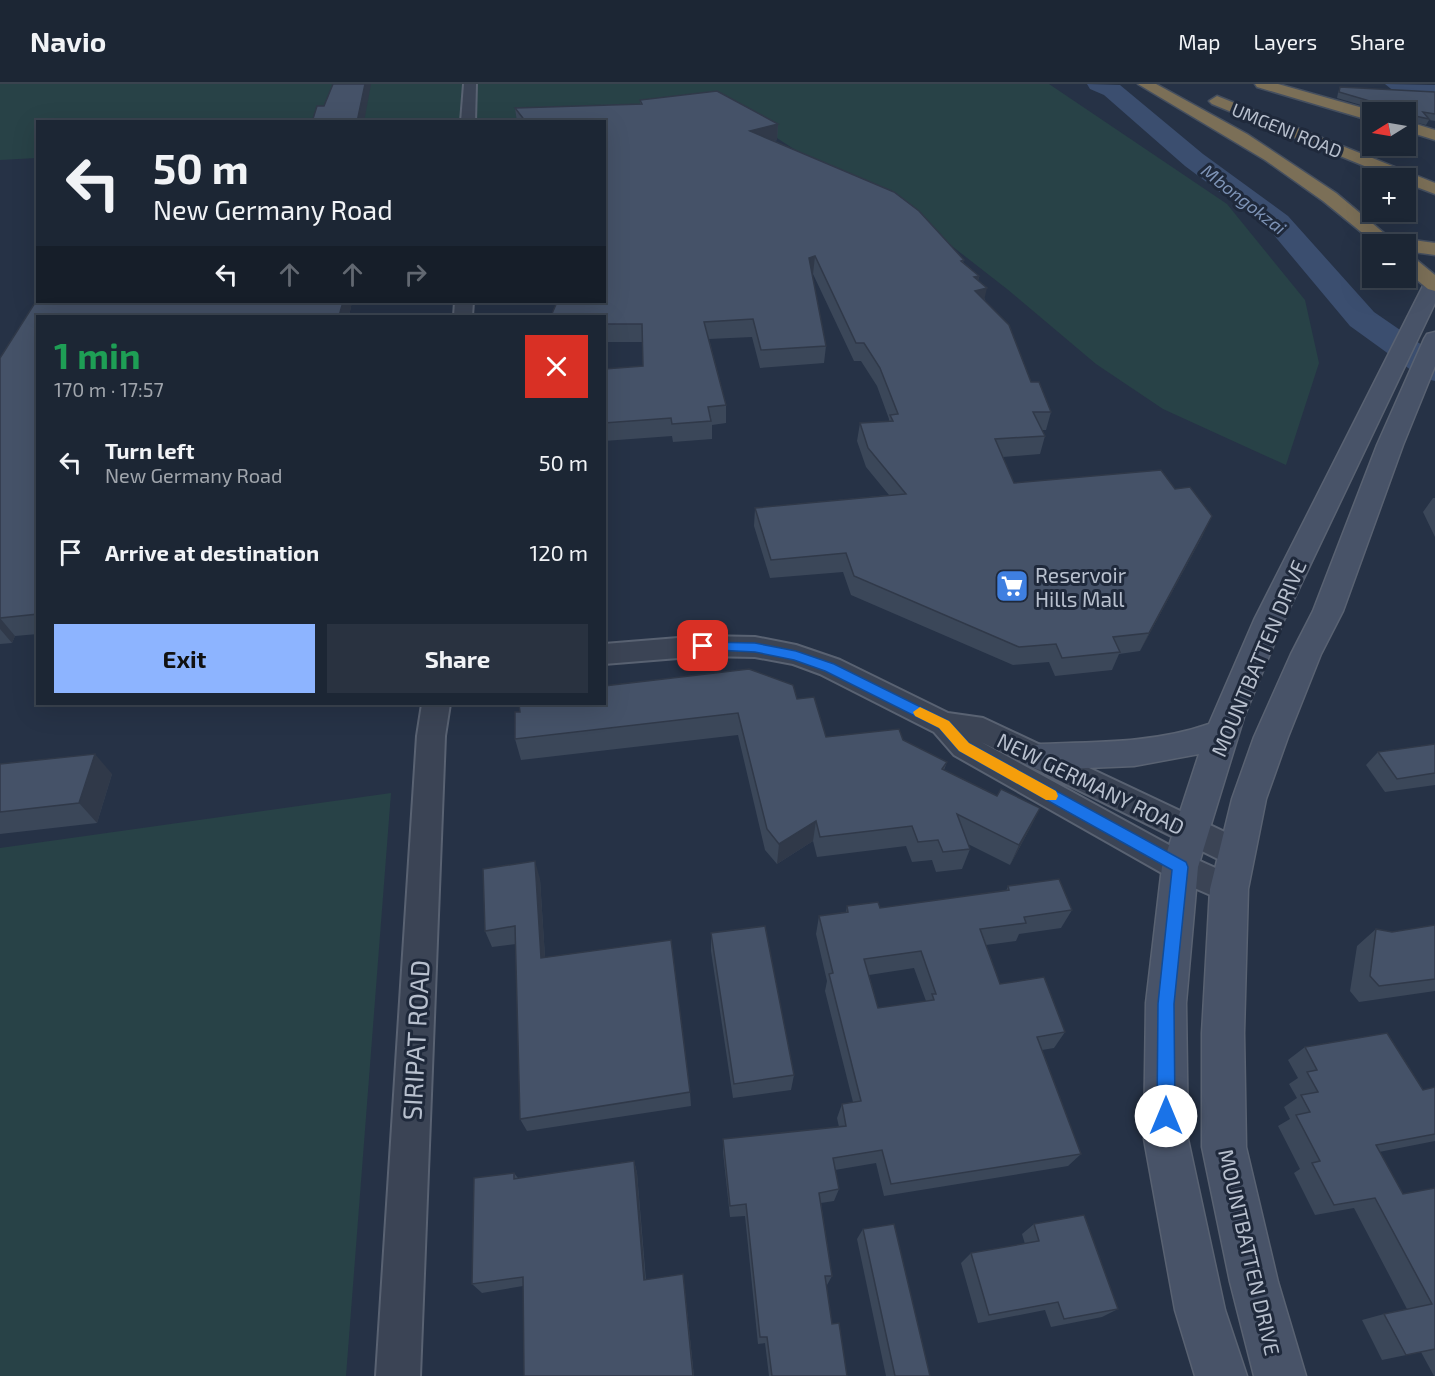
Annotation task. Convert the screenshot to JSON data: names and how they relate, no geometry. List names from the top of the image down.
{
  "streets": {
    "highway": ["UMGENI ROAD"],
    "main road": ["MOUNTBATTEN DRIVE"],
    "street": ["NEW GERMANY ROAD", "SIRIPAT ROAD"]
  },
  "crossings": [
    ["MOUNTBATTEN DRIVE", "NEW GERMANY ROAD"]
  ],
  "water": ["Mbongokzai"],
  "places": {
    "supermarket": ["Reservoir Hills Mall"]
  },
  "north": "left",
  "page": {
    "header": "Navio",
    "nav": ["Map", "Layers", "Share"],
    "map_buttons": ["+", "−"],
    "turn": ["50 m", "New Germany Road"],
    "heading": ["1 min", "170 m · 17:57"],
    "list": [
      {
        "name": "Turn left",
        "note": "New Germany Road",
        "value": "50 m"
      },
      {
        "name": "Arrive at destination",
        "value": "120 m"
      }
    ],
    "buttons": ["Exit", "Share"]
  }
}
